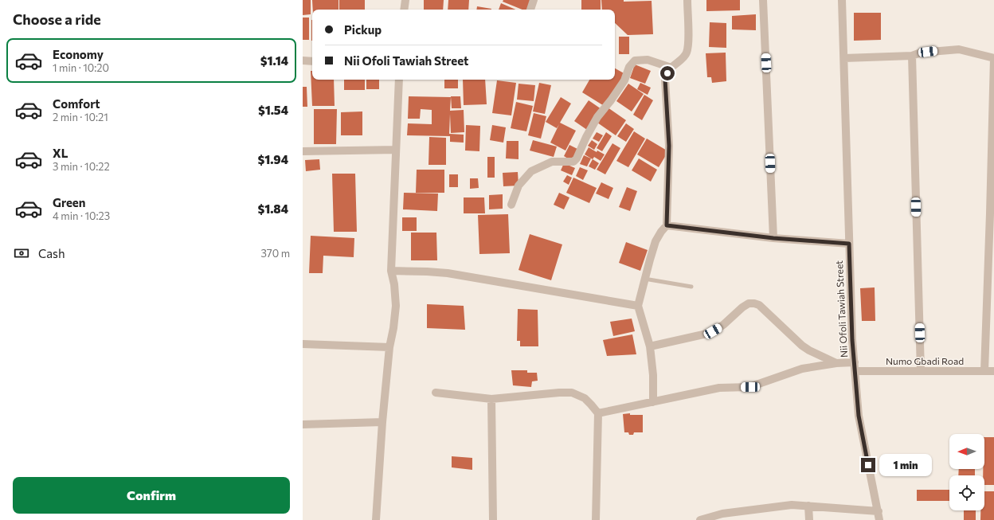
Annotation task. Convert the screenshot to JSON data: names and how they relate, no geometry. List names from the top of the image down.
{
  "streets": {
    "street": ["Nii Ofoli Tawiah Street", "Numo Gbadi Road"]
  },
  "crossings": [
    ["Nii Ofoli Tawiah Street", "Numo Gbadi Road"]
  ],
  "north": "left",
  "page": {
    "heading": "Choose a ride",
    "banner": ["Pickup", "Nii Ofoli Tawiah Street"],
    "list": [
      {
        "name": "Economy",
        "note": "1 min · 10:20",
        "value": "$1.14"
      },
      {
        "name": "Comfort",
        "note": "2 min · 10:21",
        "value": "$1.54"
      },
      {
        "name": "XL",
        "note": "3 min · 10:22",
        "value": "$1.94"
      },
      {
        "name": "Green",
        "note": "4 min · 10:23",
        "value": "$1.84"
      }
    ],
    "pay": ["Cash", "370 m"],
    "bubble": "1 min",
    "buttons": "Confirm"
  }
}
